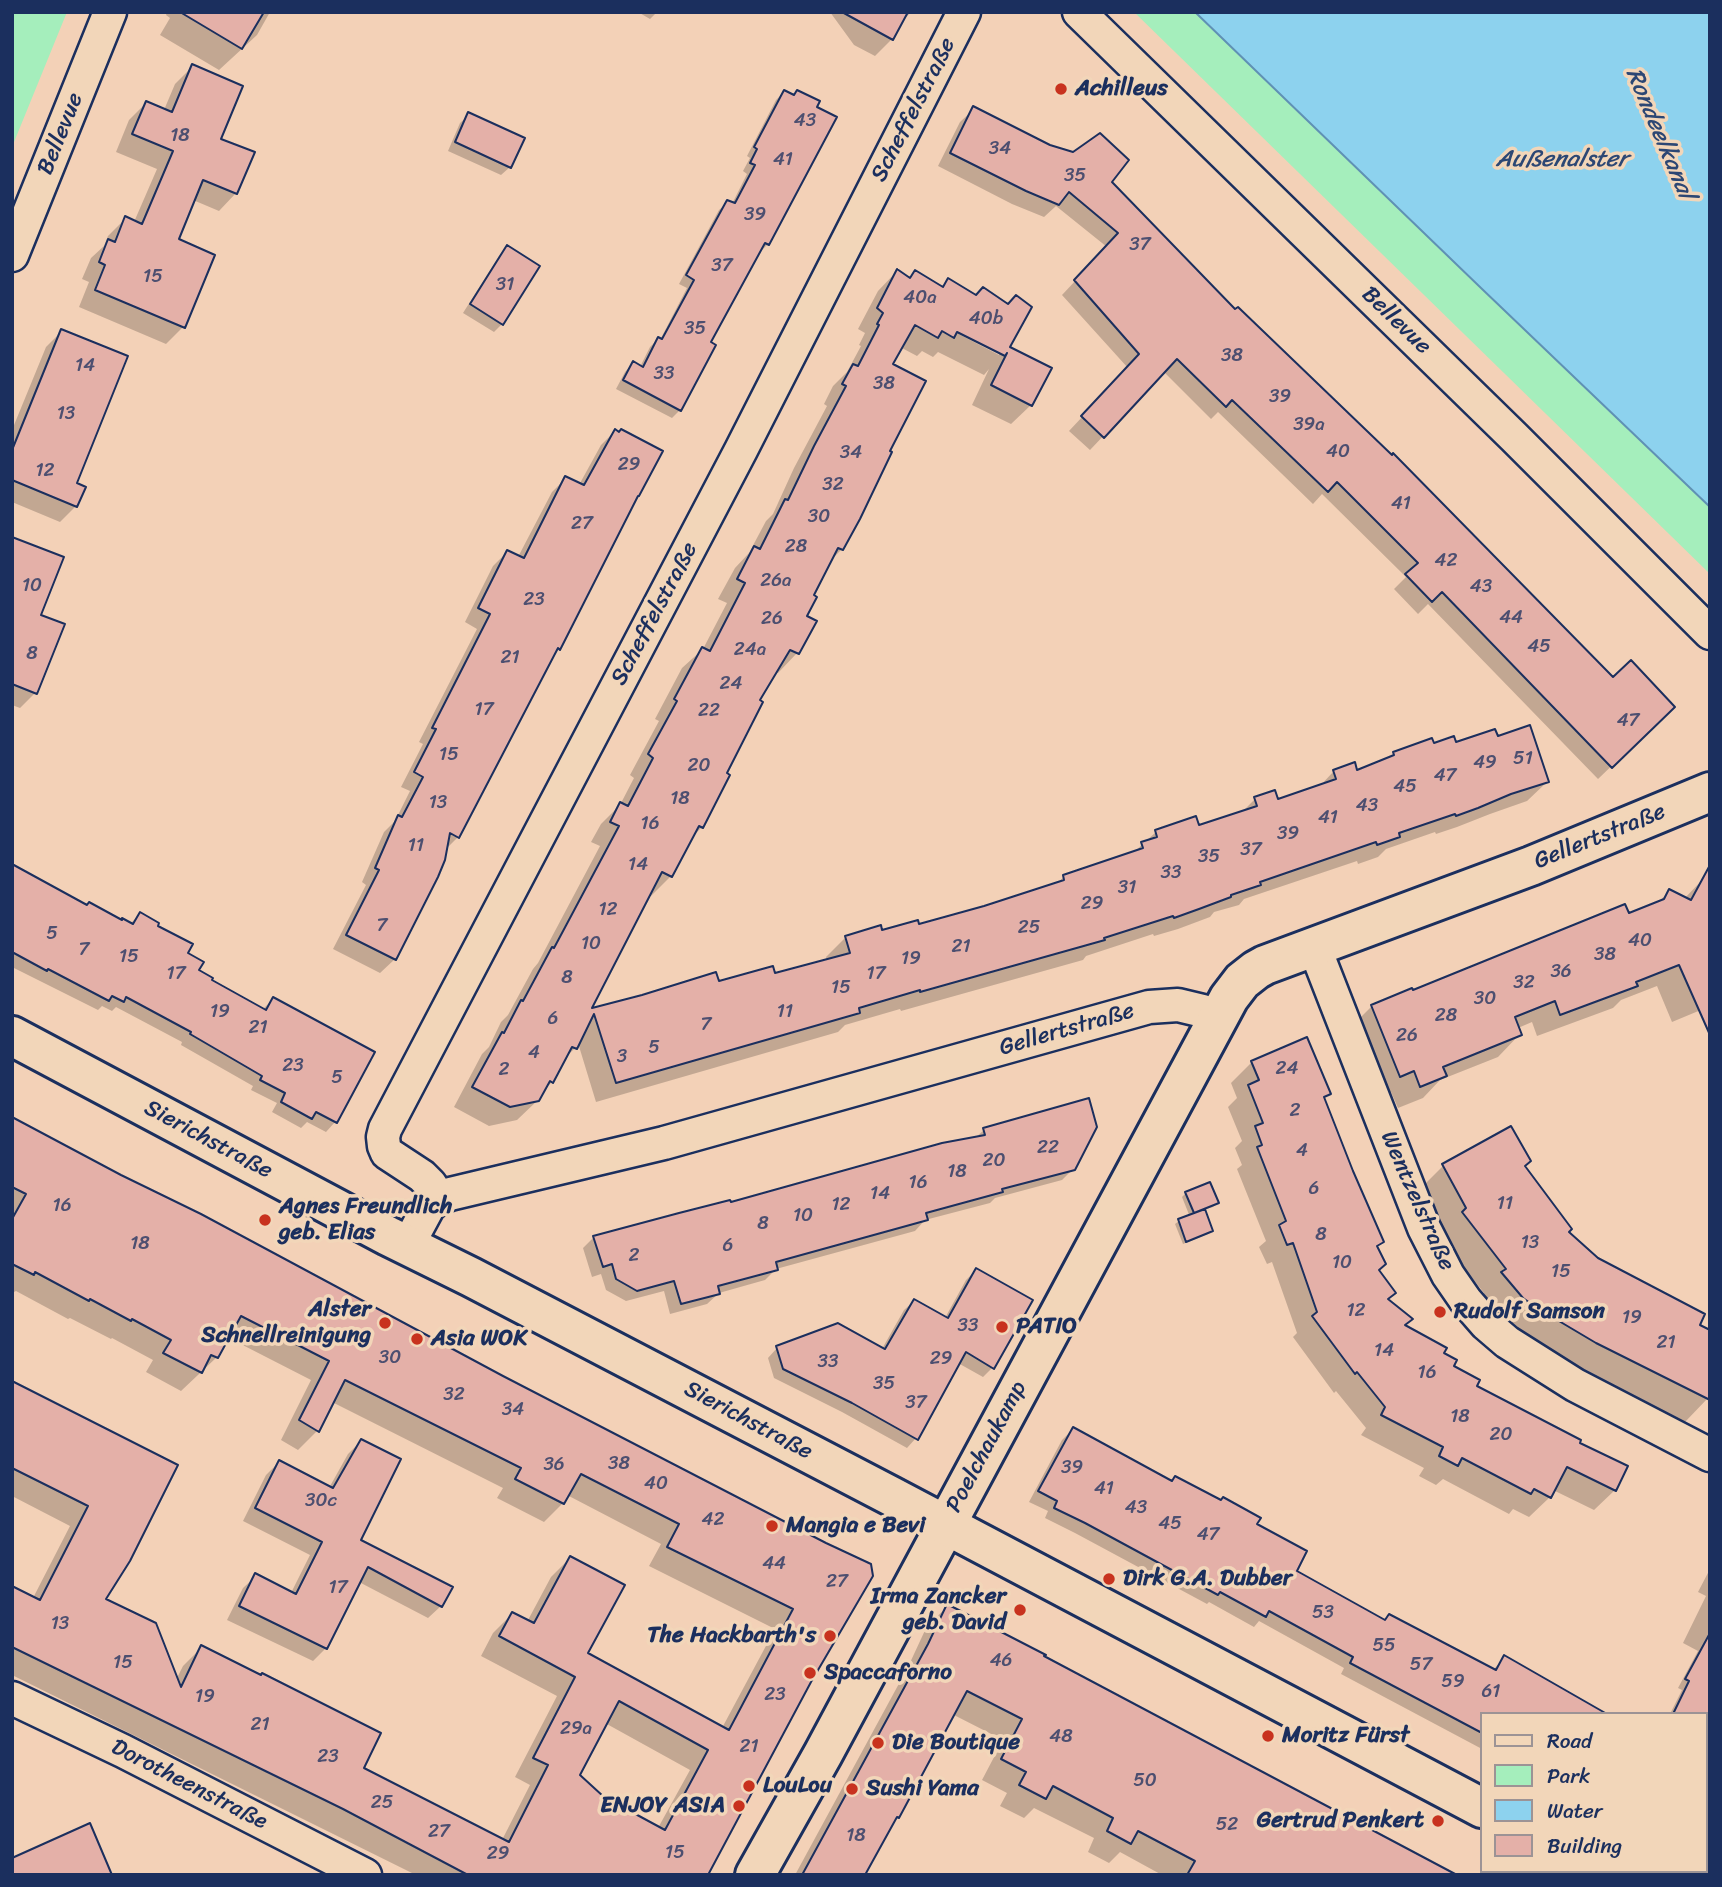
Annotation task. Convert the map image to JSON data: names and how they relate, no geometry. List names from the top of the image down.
{
  "streets": {
    "main road": ["Gellertstraße", "Sierichstraße", "Poelchaukamp"],
    "street": [
      "Scheffelstraße",
      "Bellevue",
      "Wentzelstraße",
      "Dorotheenstraße"
    ]
  },
  "crossings": [
    ["Scheffelstraße", "Gellertstraße"],
    ["Gellertstraße", "Wentzelstraße"],
    ["Gellertstraße", "Poelchaukamp"],
    ["Sierichstraße", "Poelchaukamp"]
  ],
  "water": ["Rondeelkanal", "Außenalster"],
  "places": [
    "Achilleus",
    "Agnes Freundlich geb. Elias",
    "Rudolf Samson",
    "Alster Schnellreinigung",
    "PATIO",
    "Asia WOK",
    "Mangia e Bevi",
    "Dirk G.A. Dubber",
    "Irma Zancker geb. David",
    "The Hackbarth's",
    "Spaccaforno",
    "Moritz Fürst",
    "Die Boutique",
    "LouLou",
    "Sushi Yama",
    "ENJOY ASIA",
    "Gertrud Penkert"
  ],
  "house_numbers": [
    "43",
    "18",
    "34",
    "41",
    "35",
    "39",
    "37",
    "37",
    "15",
    "31",
    "40a",
    "40b",
    "35",
    "38",
    "14",
    "33",
    "38",
    "39",
    "13",
    "39a",
    "40",
    "34",
    "29",
    "12",
    "32",
    "41",
    "30",
    "27",
    "28",
    "42",
    "26a",
    "10",
    "43",
    "23",
    "44",
    "26",
    "45",
    "24a",
    "8",
    "21",
    "24",
    "17",
    "22",
    "47",
    "15",
    "51",
    "49",
    "20",
    "47",
    "45",
    "18",
    "13",
    "43",
    "41",
    "16",
    "39",
    "11",
    "37",
    "35",
    "14",
    "33",
    "31",
    "29",
    "12",
    "7",
    "25",
    "5",
    "40",
    "10",
    "21",
    "7",
    "38",
    "15",
    "19",
    "36",
    "17",
    "17",
    "8",
    "32",
    "15",
    "30",
    "19",
    "11",
    "28",
    "6",
    "7",
    "21",
    "26",
    "5",
    "4",
    "3",
    "23",
    "24",
    "2",
    "5",
    "2",
    "22",
    "4",
    "20",
    "18",
    "16",
    "6",
    "14",
    "11",
    "12",
    "16",
    "10",
    "8",
    "8",
    "13",
    "18",
    "6",
    "2",
    "10",
    "15",
    "12",
    "19",
    "33",
    "21",
    "14",
    "30",
    "29",
    "33",
    "16",
    "35",
    "32",
    "37",
    "34",
    "18",
    "20",
    "38",
    "36",
    "39",
    "40",
    "41",
    "30c",
    "43",
    "42",
    "45",
    "47",
    "44",
    "27",
    "17",
    "53",
    "13",
    "55",
    "46",
    "15",
    "57",
    "59",
    "61",
    "23",
    "19",
    "21",
    "29a",
    "48",
    "21",
    "23",
    "50",
    "25",
    "52",
    "27",
    "18",
    "15",
    "29"
  ],
  "legend": [
    "Road",
    "Park",
    "Water",
    "Building"
  ]
}
